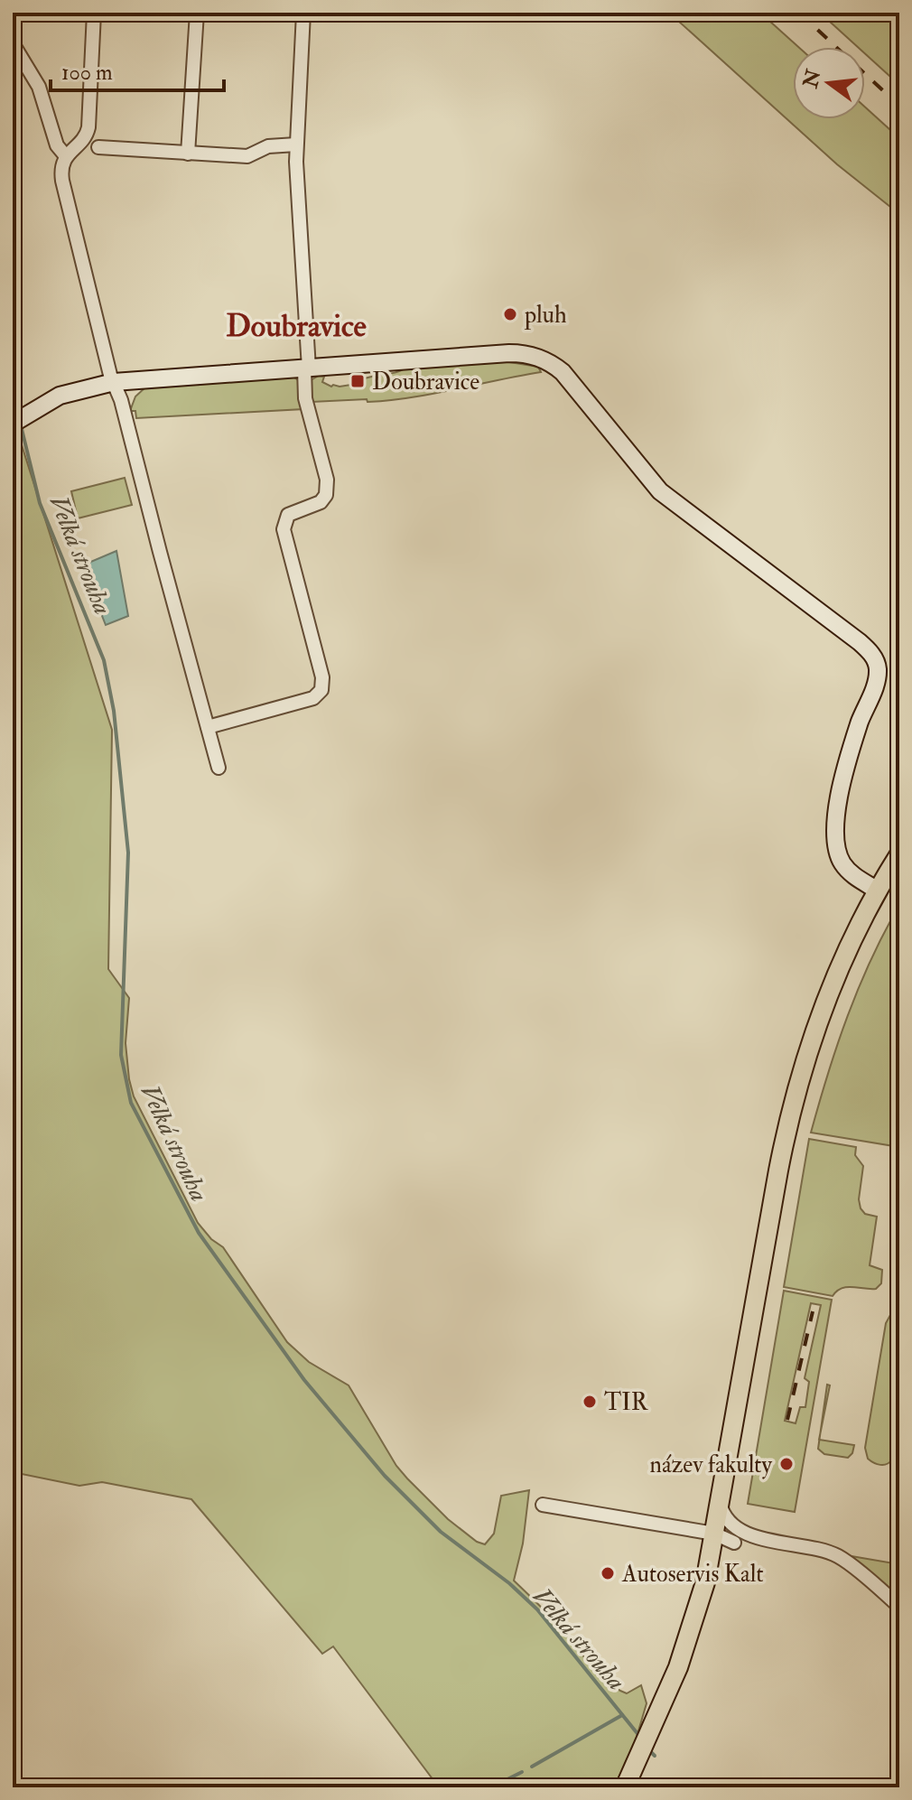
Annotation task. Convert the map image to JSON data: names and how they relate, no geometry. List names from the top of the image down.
{
  "districts": ["Doubravice"],
  "water": ["Velká strouha"],
  "places": {
    "other": [
      "pluh",
      "TIR",
      "název fakulty",
      "Autoservis Kalt"
    ],
    "transit": ["Doubravice"]
  },
  "scale_bar": "100 m",
  "north": "left"
}
